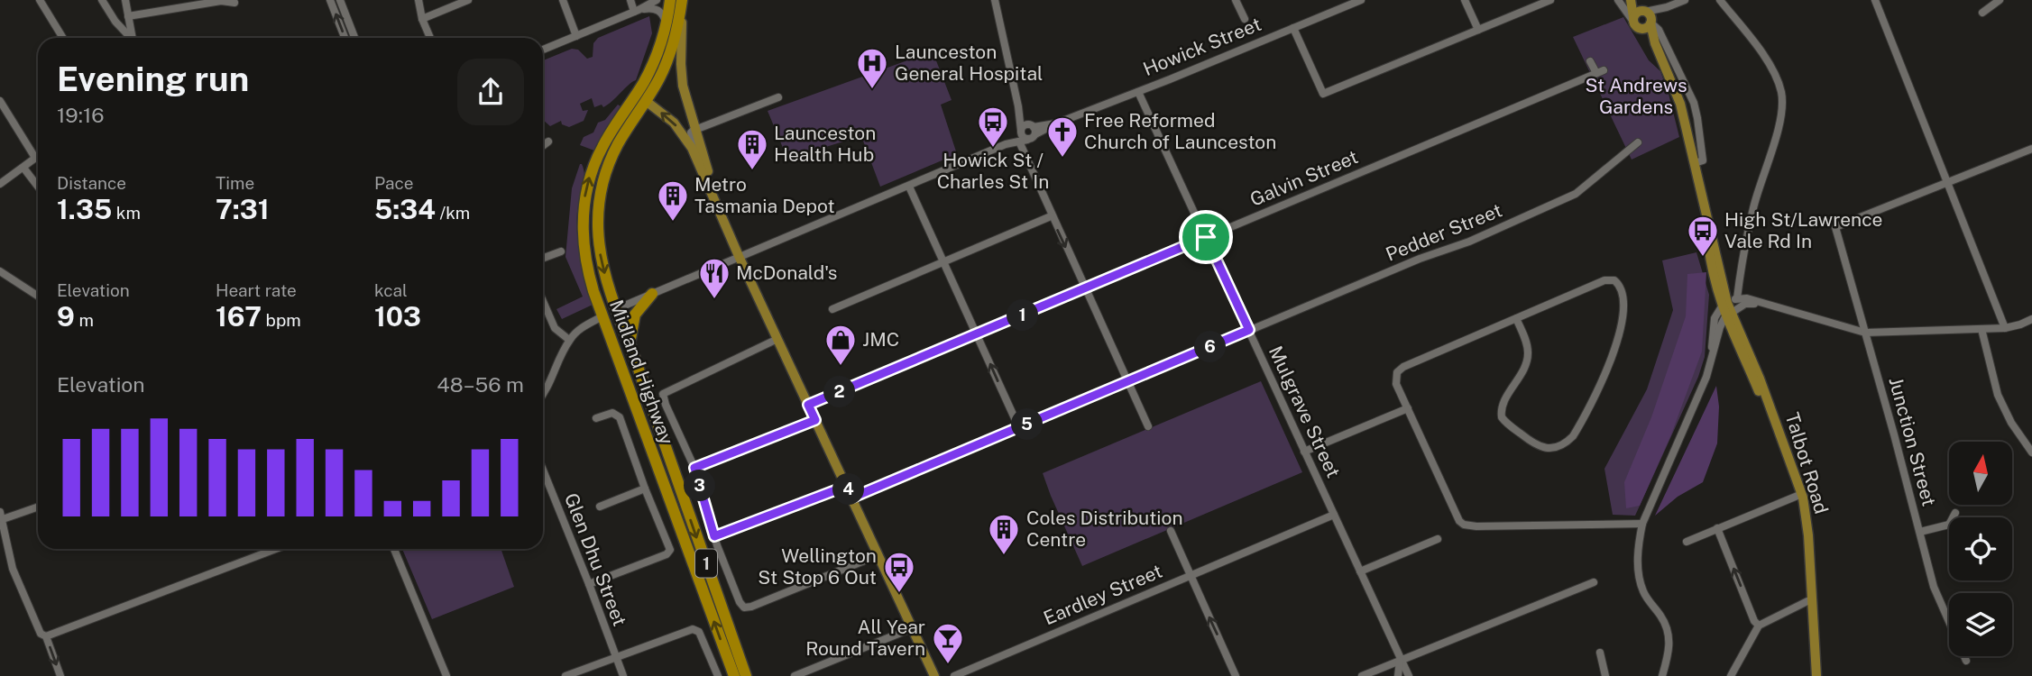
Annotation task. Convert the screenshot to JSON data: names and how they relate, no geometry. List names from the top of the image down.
{
  "streets": {
    "highway": ["Midland Highway", "1"],
    "main road": ["Talbot Road"],
    "street": [
      "Howick Street",
      "Galvin Street",
      "Pedder Street",
      "Mulgrave Street",
      "Junction Street",
      "Glen Dhu Street",
      "Eardley Street"
    ]
  },
  "crossings": [
    ["Howick Street", "Mulgrave Street"],
    ["Galvin Street", "Mulgrave Street"],
    ["Pedder Street", "Mulgrave Street"],
    ["Midland Highway", "1"],
    ["Mulgrave Street", "Eardley Street"]
  ],
  "parks": ["St Andrews Gardens"],
  "places": {
    "hospital": ["Launceston General Hospital"],
    "bus stop": ["Howick St / Charles St In", "High St/Lawrence Vale Rd In", "Wellington St Stop 6 Out"],
    "church": ["Free Reformed Church of Launceston"],
    "building": ["Launceston Health Hub", "Metro Tasmania Depot", "Coles Distribution Centre"],
    "restaurant": ["McDonald's"],
    "shop": ["JMC"],
    "bar": ["All Year Round Tavern"]
  },
  "north": "top",
  "page": {
    "heading": ["Evening run", "19:16"],
    "stats": [
      ["Distance", "1.35 km"],
      ["Time", "7:31"],
      ["Pace", "5:34 /km"],
      ["Elevation", "9 m"],
      ["Heart rate", "167 bpm"],
      ["kcal", "103"]
    ],
    "pins": [
      "1",
      "6",
      "2",
      "5",
      "3",
      "4"
    ],
    "chart": ["Elevation", "48–56 m"]
  }
}
